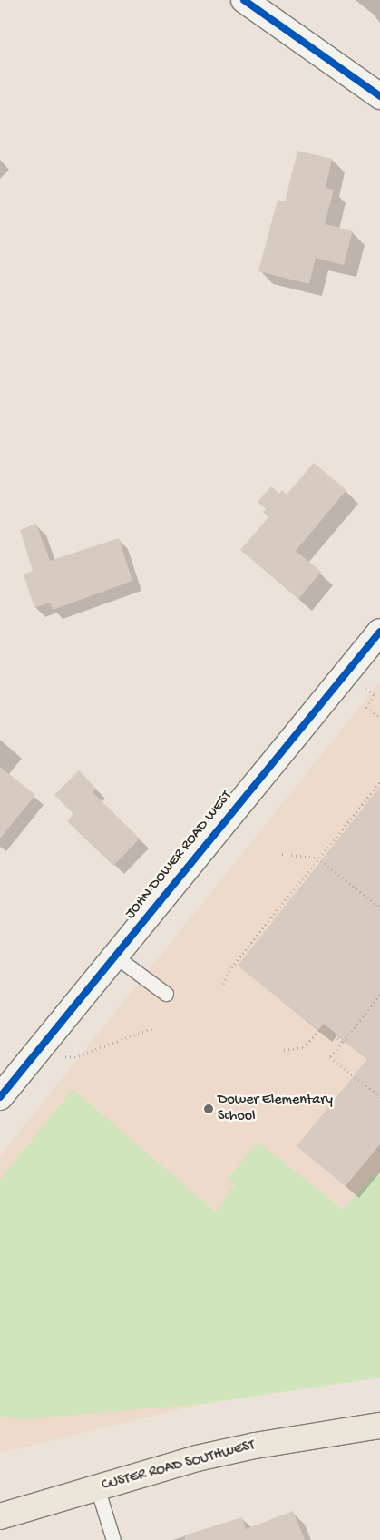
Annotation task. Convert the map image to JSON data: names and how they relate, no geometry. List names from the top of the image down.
{
  "streets": {
    "main road": ["CUSTER ROAD SOUTHWEST"],
    "street": ["JOHN DOWER ROAD WEST"]
  },
  "places": ["Dower Elementary School"]
}
